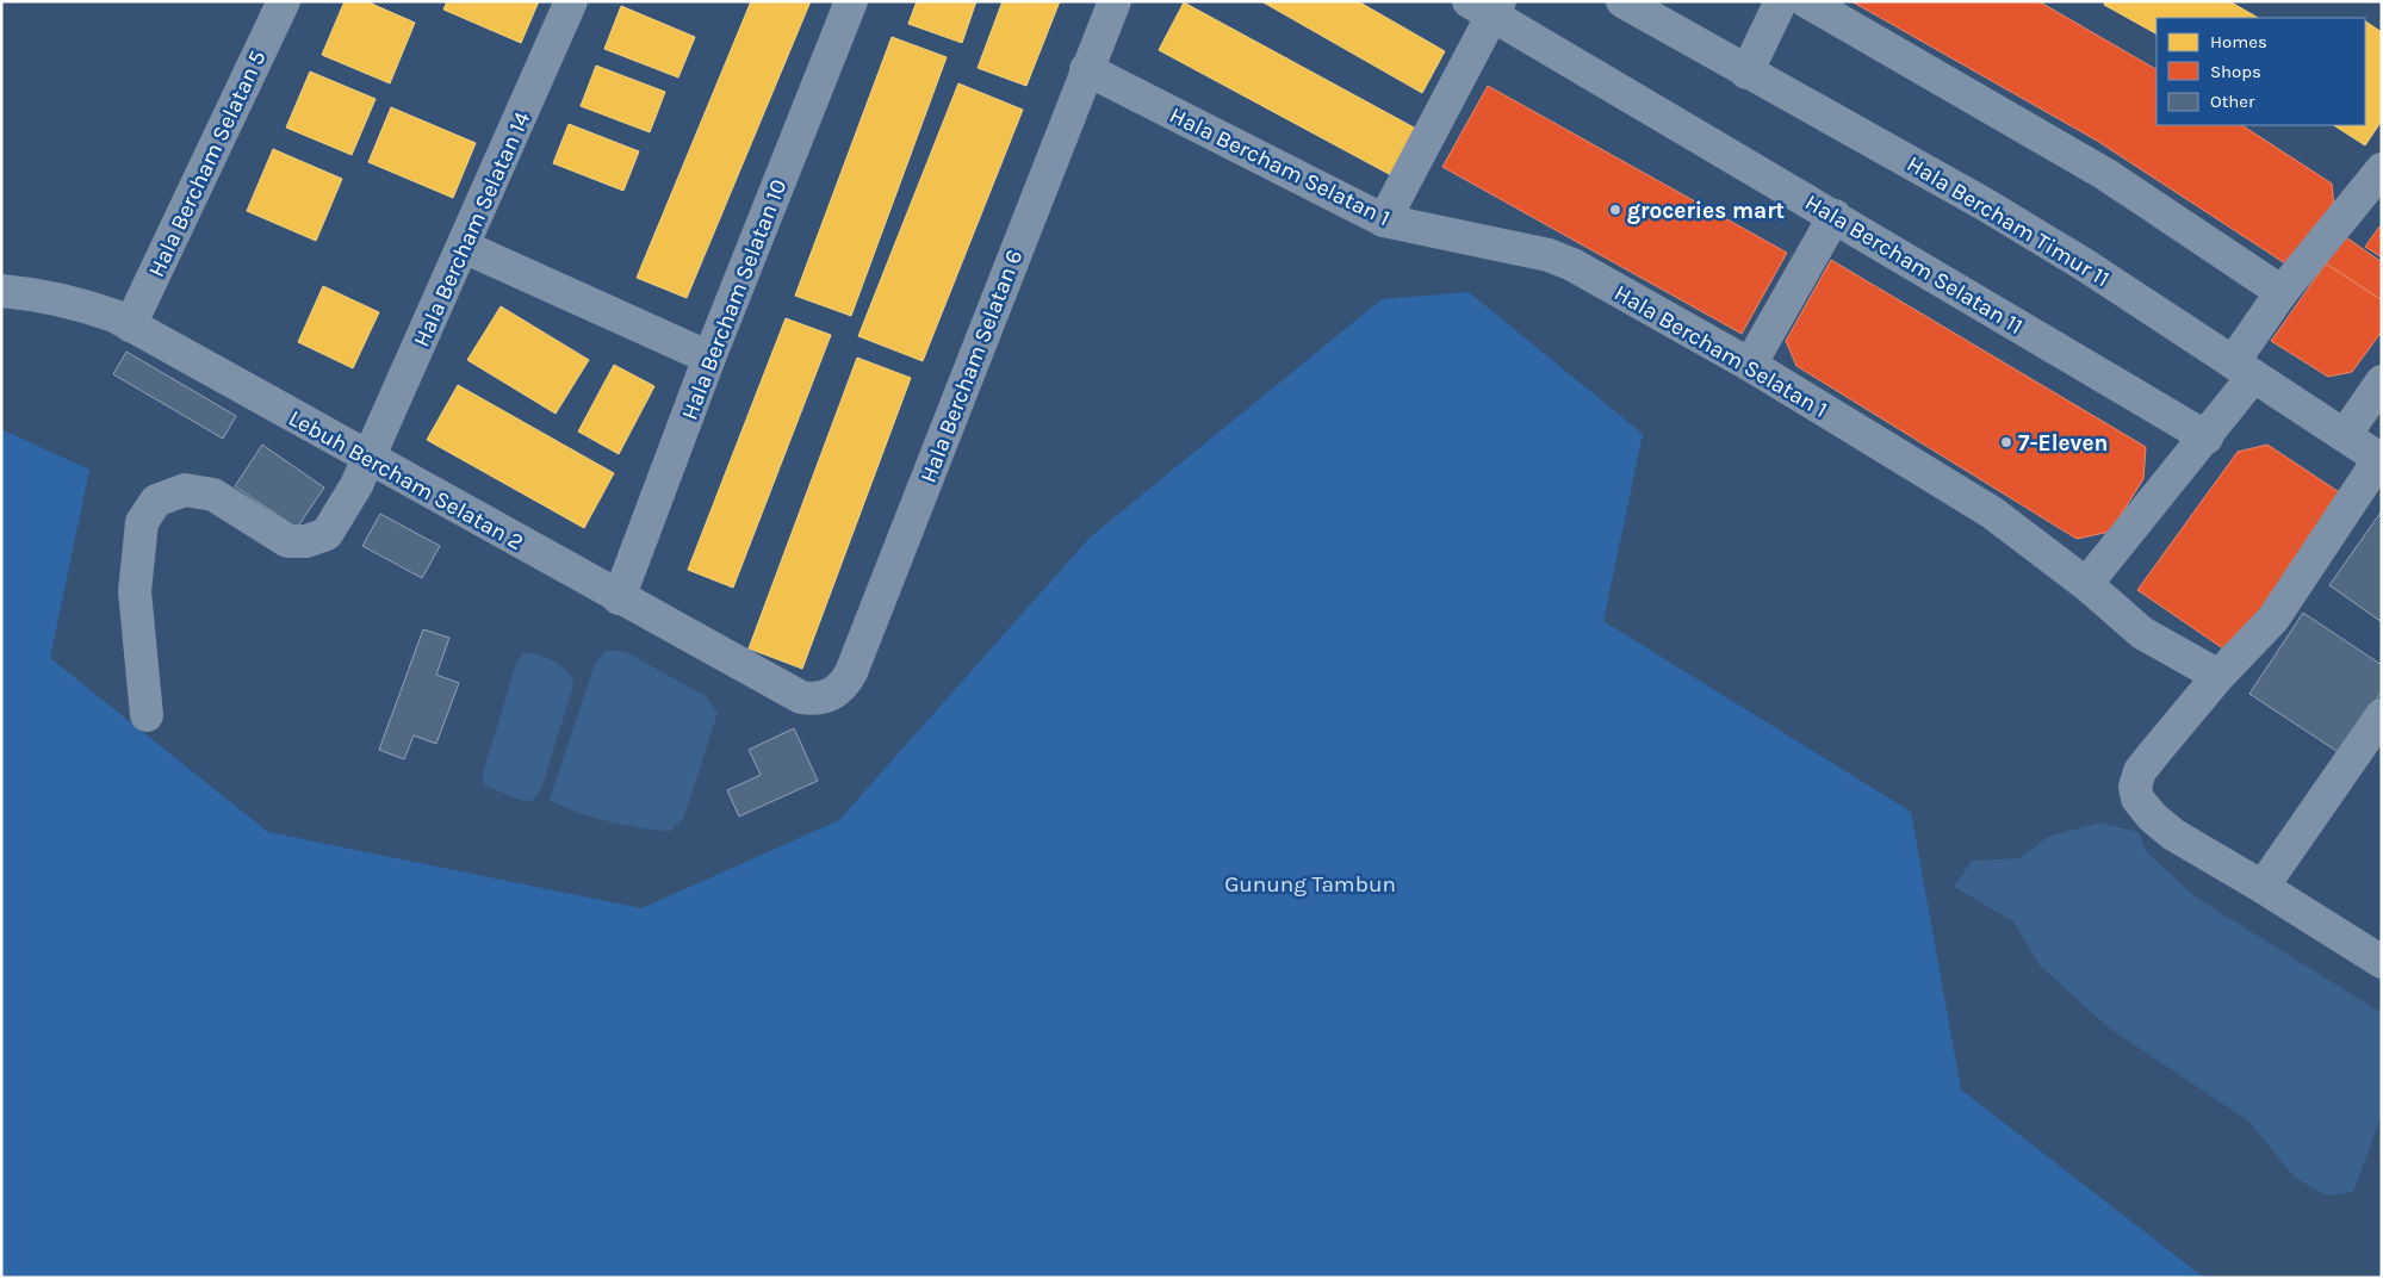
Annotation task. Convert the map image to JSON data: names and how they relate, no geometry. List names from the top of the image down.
{
  "streets": {
    "street": [
      "Hala Bercham Selatan 5",
      "Hala Bercham Selatan 1",
      "Hala Bercham Timur 11",
      "Hala Bercham Selatan 14",
      "Hala Bercham Selatan 11",
      "Hala Bercham Selatan 10",
      "Hala Bercham Selatan 6",
      "Lebuh Bercham Selatan 2"
    ]
  },
  "crossings": [
    ["Hala Bercham Selatan 5", "Lebuh Bercham Selatan 2"],
    ["Hala Bercham Selatan 1", "Hala Bercham Selatan 6"],
    ["Hala Bercham Selatan 14", "Lebuh Bercham Selatan 2"],
    ["Hala Bercham Selatan 10", "Lebuh Bercham Selatan 2"],
    ["Hala Bercham Selatan 6", "Lebuh Bercham Selatan 2"]
  ],
  "parks": ["Gunung Tambun"],
  "places": ["groceries mart", "7-Eleven"],
  "legend": ["Homes", "Shops", "Other"]
}
